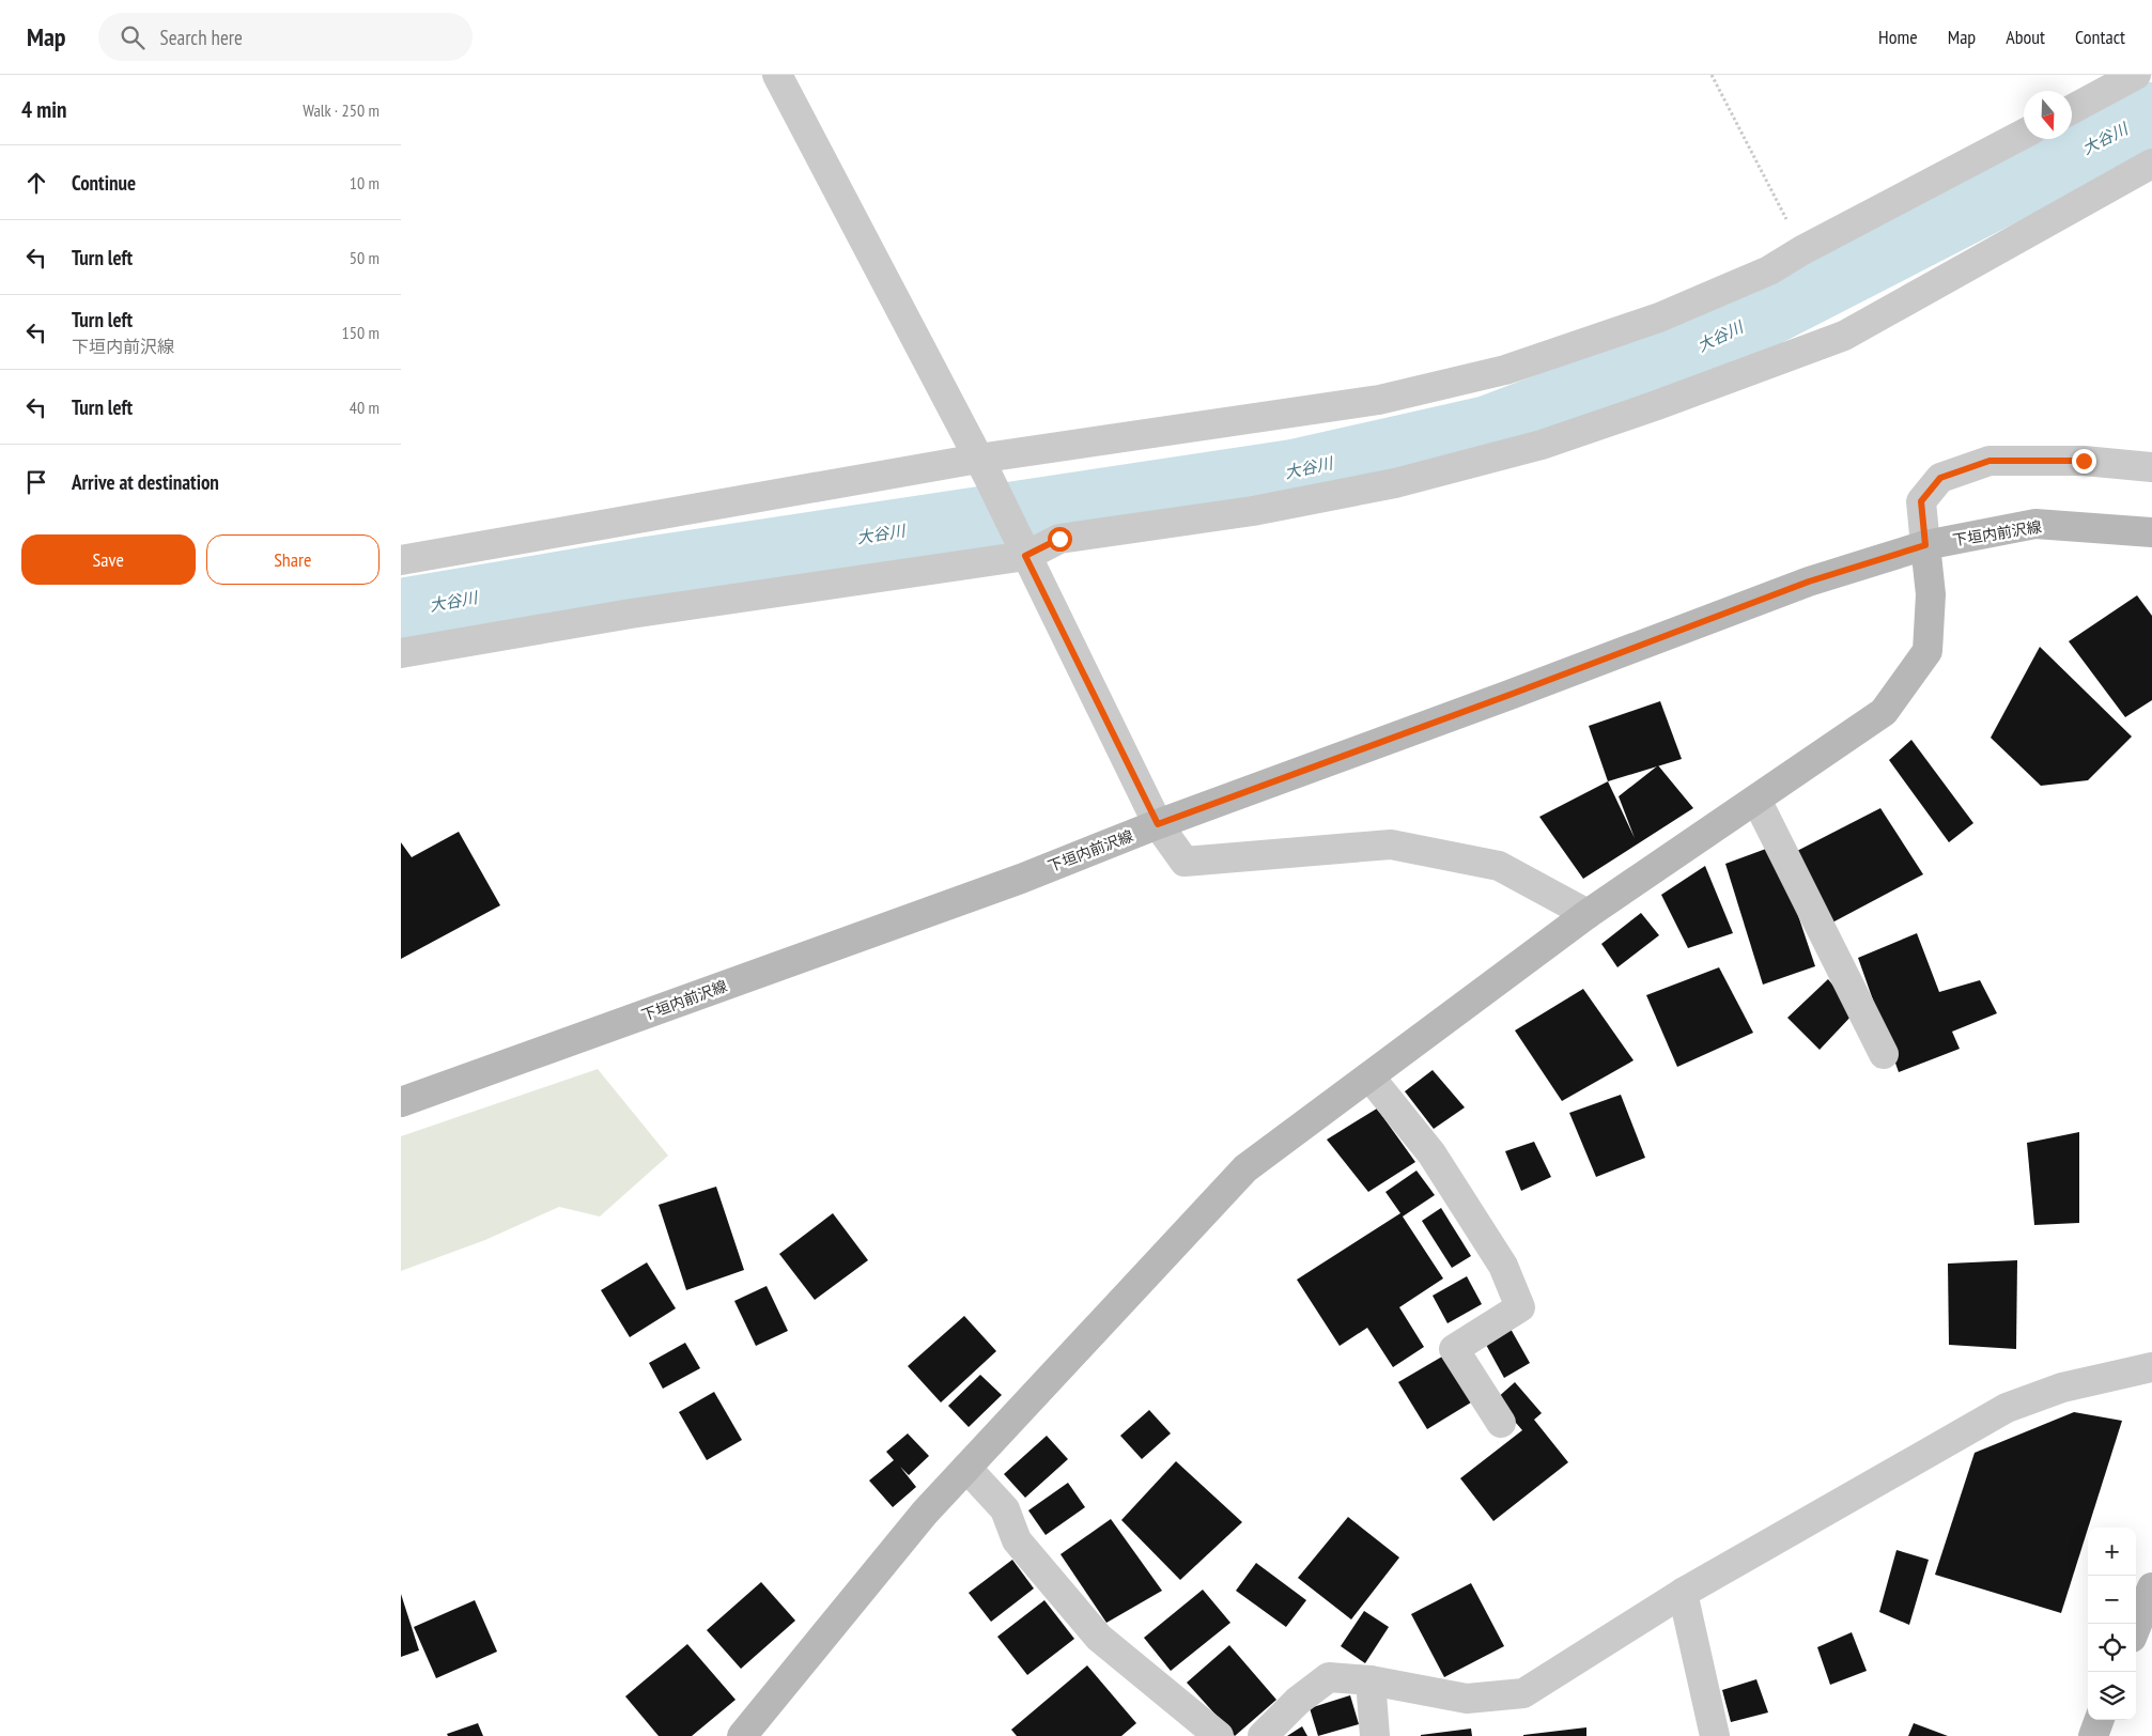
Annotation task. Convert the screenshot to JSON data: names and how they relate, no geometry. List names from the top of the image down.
{
  "streets": {
    "main road": ["下垣内前沢線"]
  },
  "water": ["大谷川"],
  "north": "bottom",
  "page": {
    "header": "Map",
    "search": "Search here",
    "nav": [
      "Home",
      "Map",
      "About",
      "Contact"
    ],
    "heading": ["4 min", "Walk · 250 m"],
    "list": [
      ["Continue", "10 m"],
      ["Turn left", "50 m"],
      ["Turn left", "下垣内前沢線", "150 m"],
      ["Turn left", "40 m"],
      "Arrive at destination"
    ],
    "buttons": ["Save", "Share"],
    "map_buttons": ["+", "−"]
  }
}
